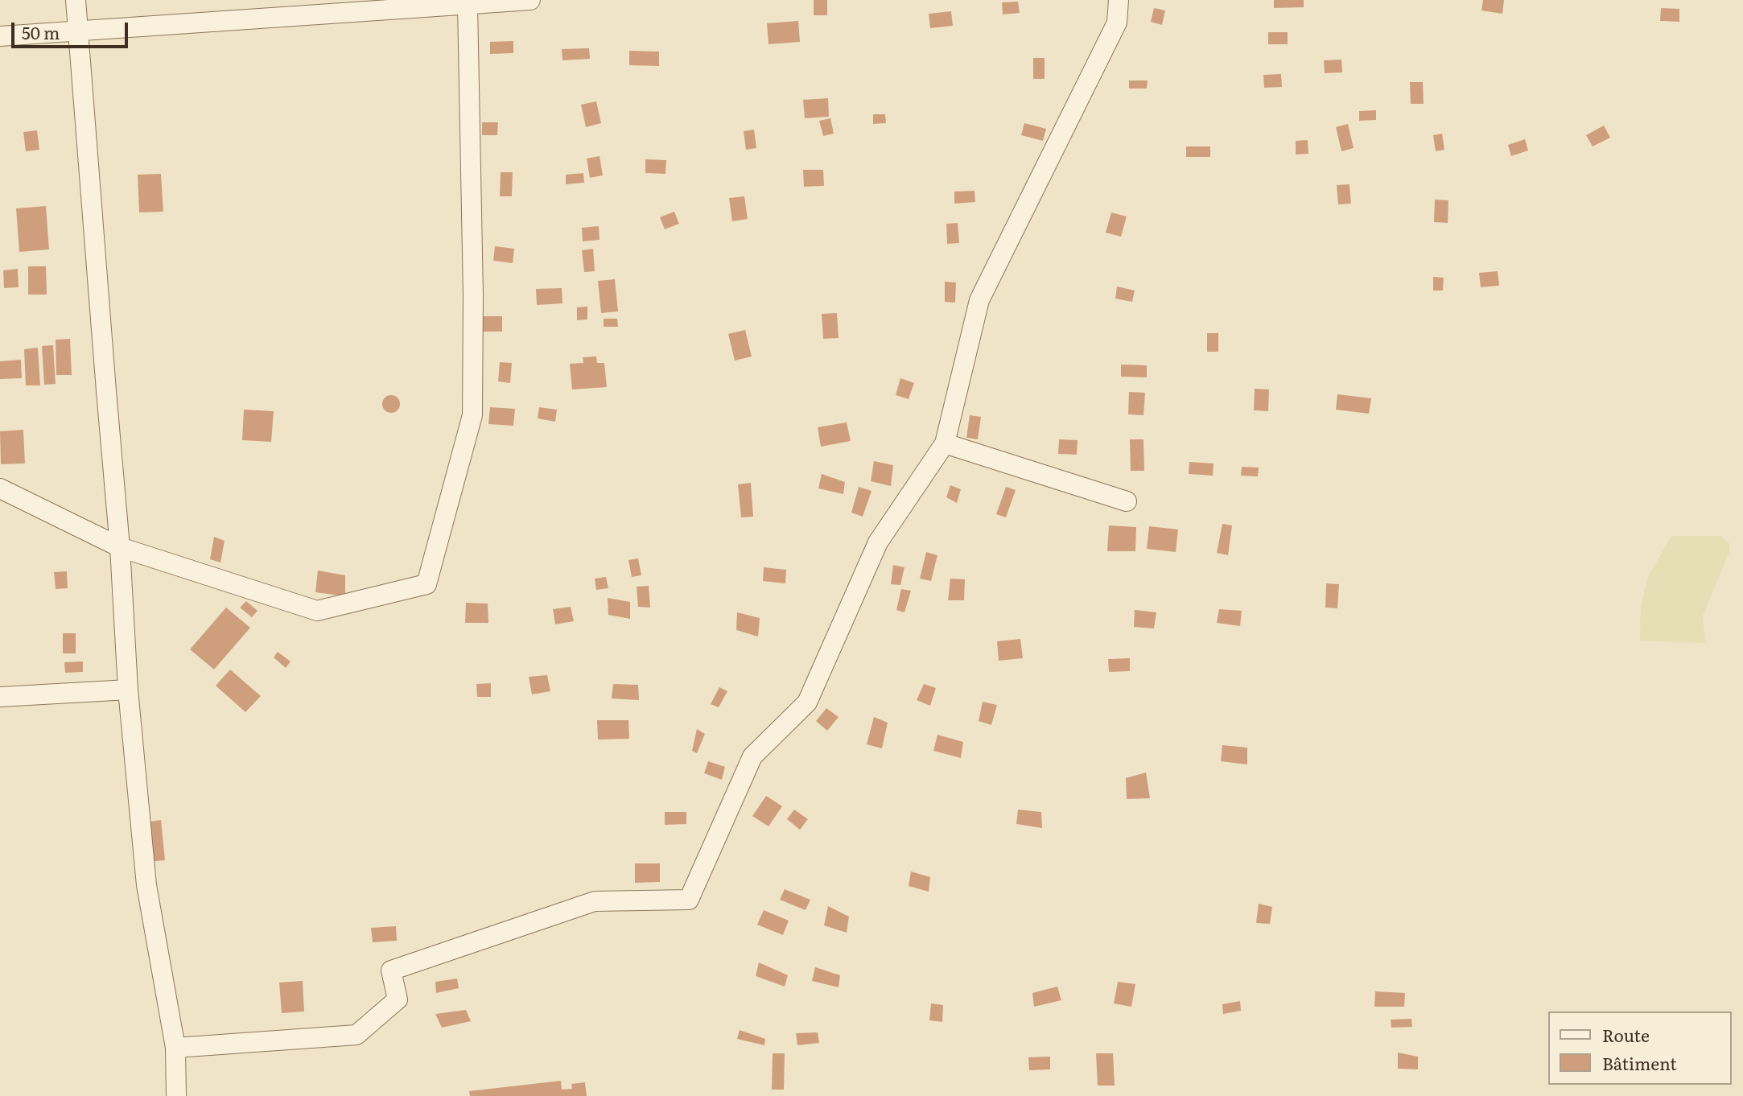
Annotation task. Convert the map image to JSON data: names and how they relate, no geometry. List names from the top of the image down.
{
  "legend": ["Route", "Bâtiment"],
  "scale_bar": "50 m"
}
